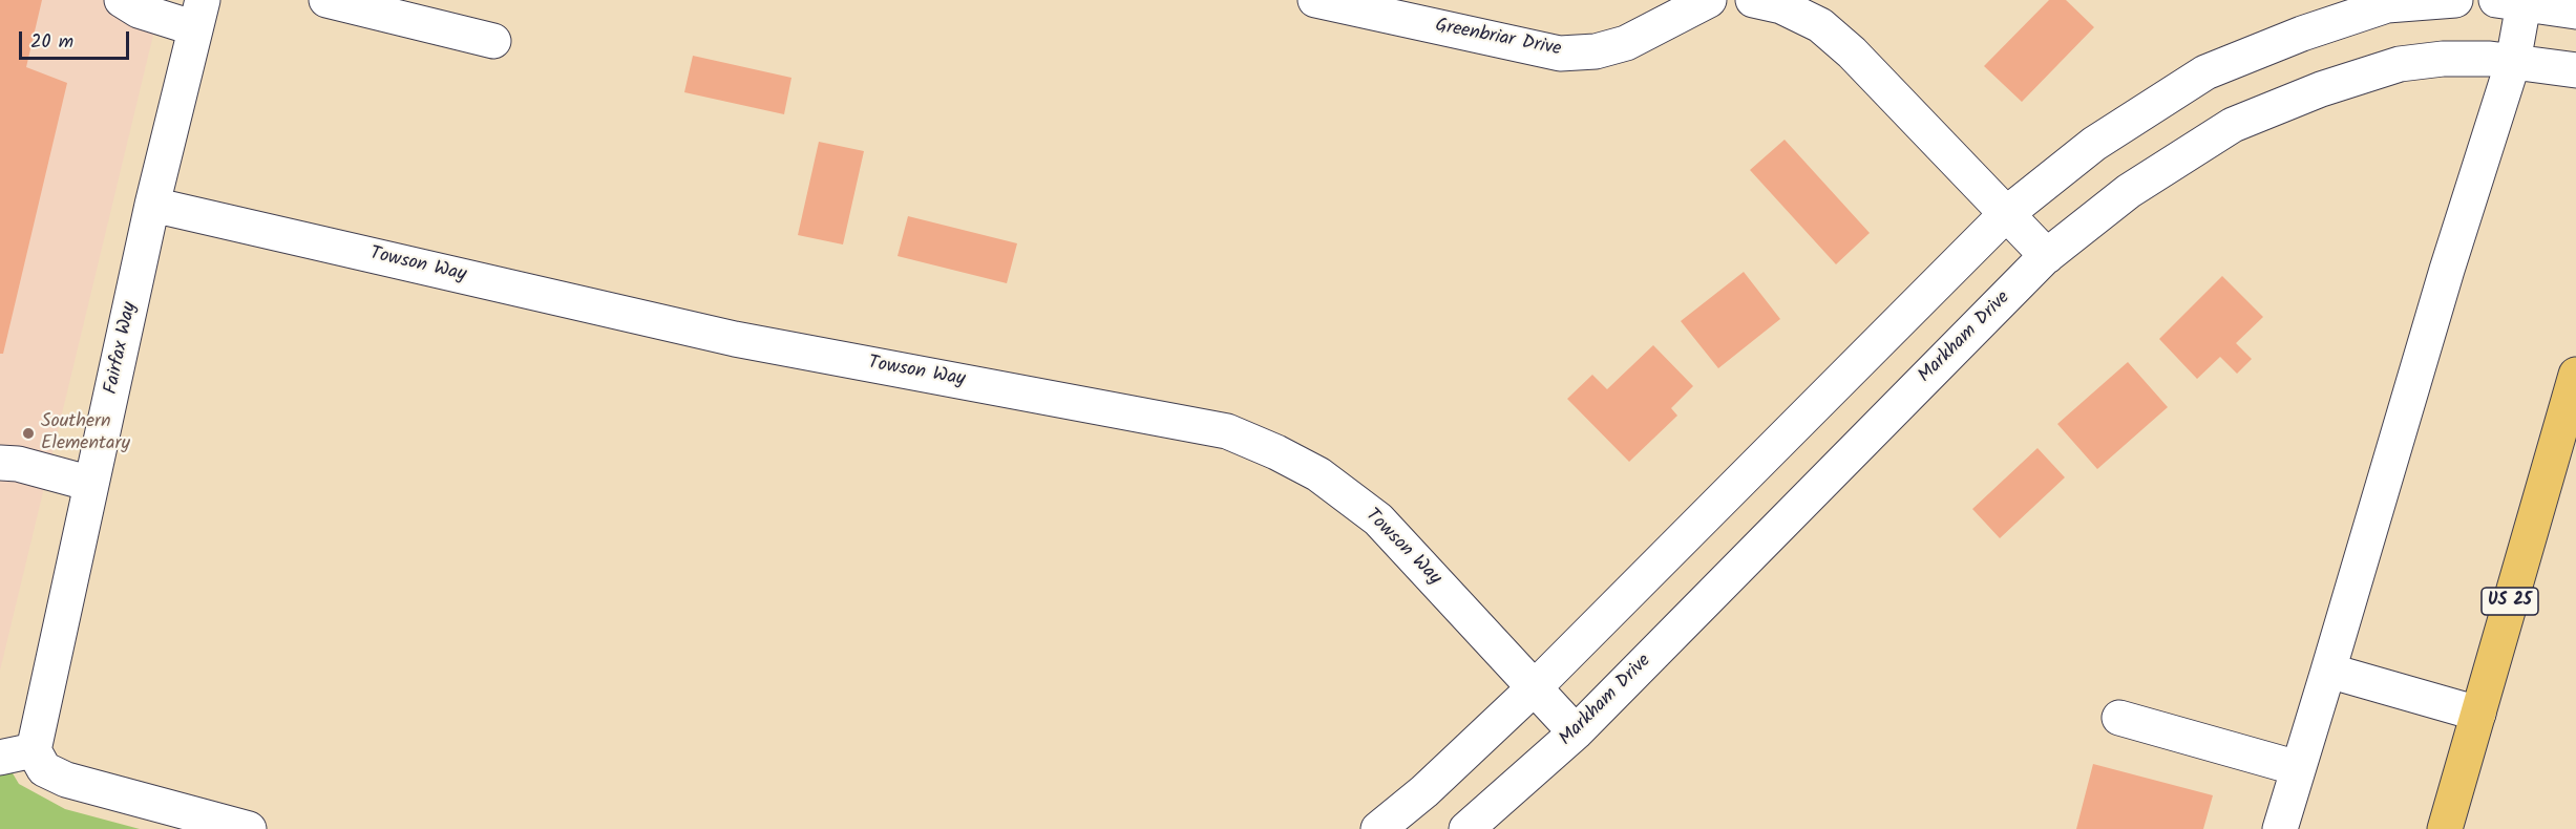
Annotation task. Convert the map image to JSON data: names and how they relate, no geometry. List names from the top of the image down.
{
  "streets": {
    "main road": ["US 25"],
    "street": [
      "Greenbriar Drive",
      "Towson Way",
      "Markham Drive",
      "Fairfax Way"
    ]
  },
  "crossings": [
    ["Towson Way", "Markham Drive"],
    ["Towson Way", "Fairfax Way"]
  ],
  "places": ["Southern Elementary"],
  "scale_bar": "20 m"
}
